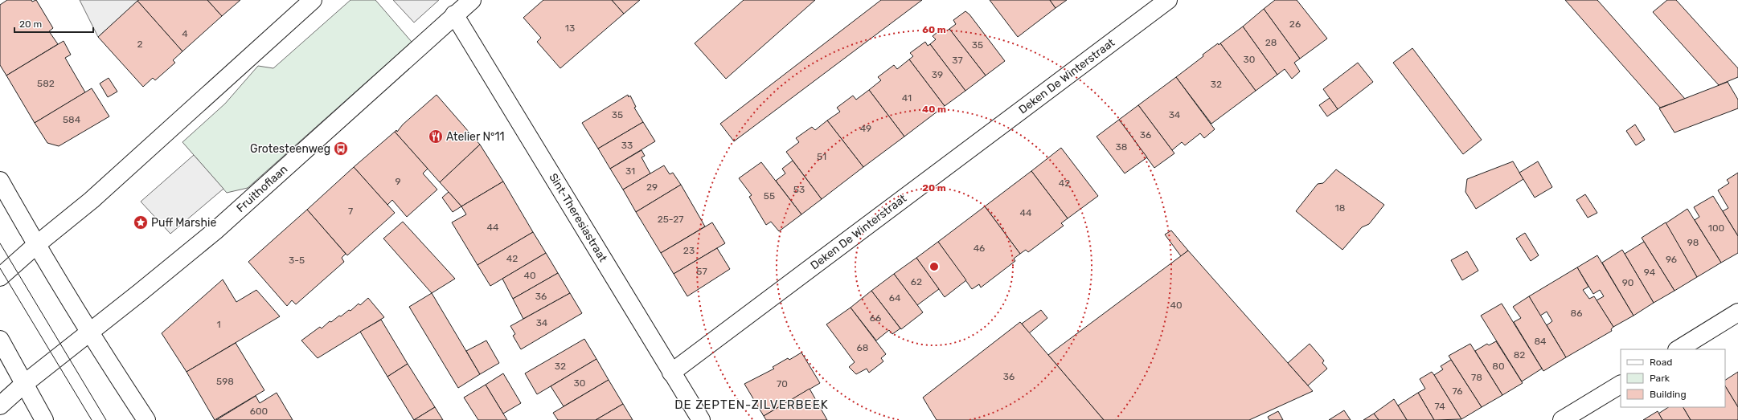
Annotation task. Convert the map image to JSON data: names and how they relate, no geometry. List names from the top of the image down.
{
  "streets": {
    "street": ["Deken De Winterstraat", "Fruithoflaan", "Sint-Theresiastraat"]
  },
  "crossings": [
    ["Deken De Winterstraat", "Sint-Theresiastraat"],
    ["Fruithoflaan", "Sint-Theresiastraat"]
  ],
  "districts": ["DE ZEPTEN-ZILVERBEEK"],
  "places": {
    "restaurant": ["Atelier N°11"],
    "bus stop": ["Grotesteenweg"],
    "place": ["Puff Marshie"]
  },
  "house_numbers": [
    "26",
    "13",
    "4",
    "28",
    "2",
    "35",
    "30",
    "37",
    "39",
    "582",
    "32",
    "41",
    "35",
    "34",
    "584",
    "49",
    "36",
    "33",
    "38",
    "51",
    "31",
    "9",
    "42",
    "29",
    "53",
    "55",
    "18",
    "7",
    "44",
    "25-27",
    "44",
    "100",
    "98",
    "46",
    "23",
    "42",
    "96",
    "3-5",
    "57",
    "94",
    "40",
    "62",
    "90",
    "36",
    "64",
    "40",
    "86",
    "66",
    "34",
    "1",
    "84",
    "68",
    "82",
    "32",
    "80",
    "36",
    "78",
    "598",
    "30",
    "70",
    "76",
    "74",
    "600"
  ],
  "legend": ["Road", "Park", "Building"],
  "scale_bar": "20 m",
  "rings": ["60 m", "40 m", "20 m"]
}
